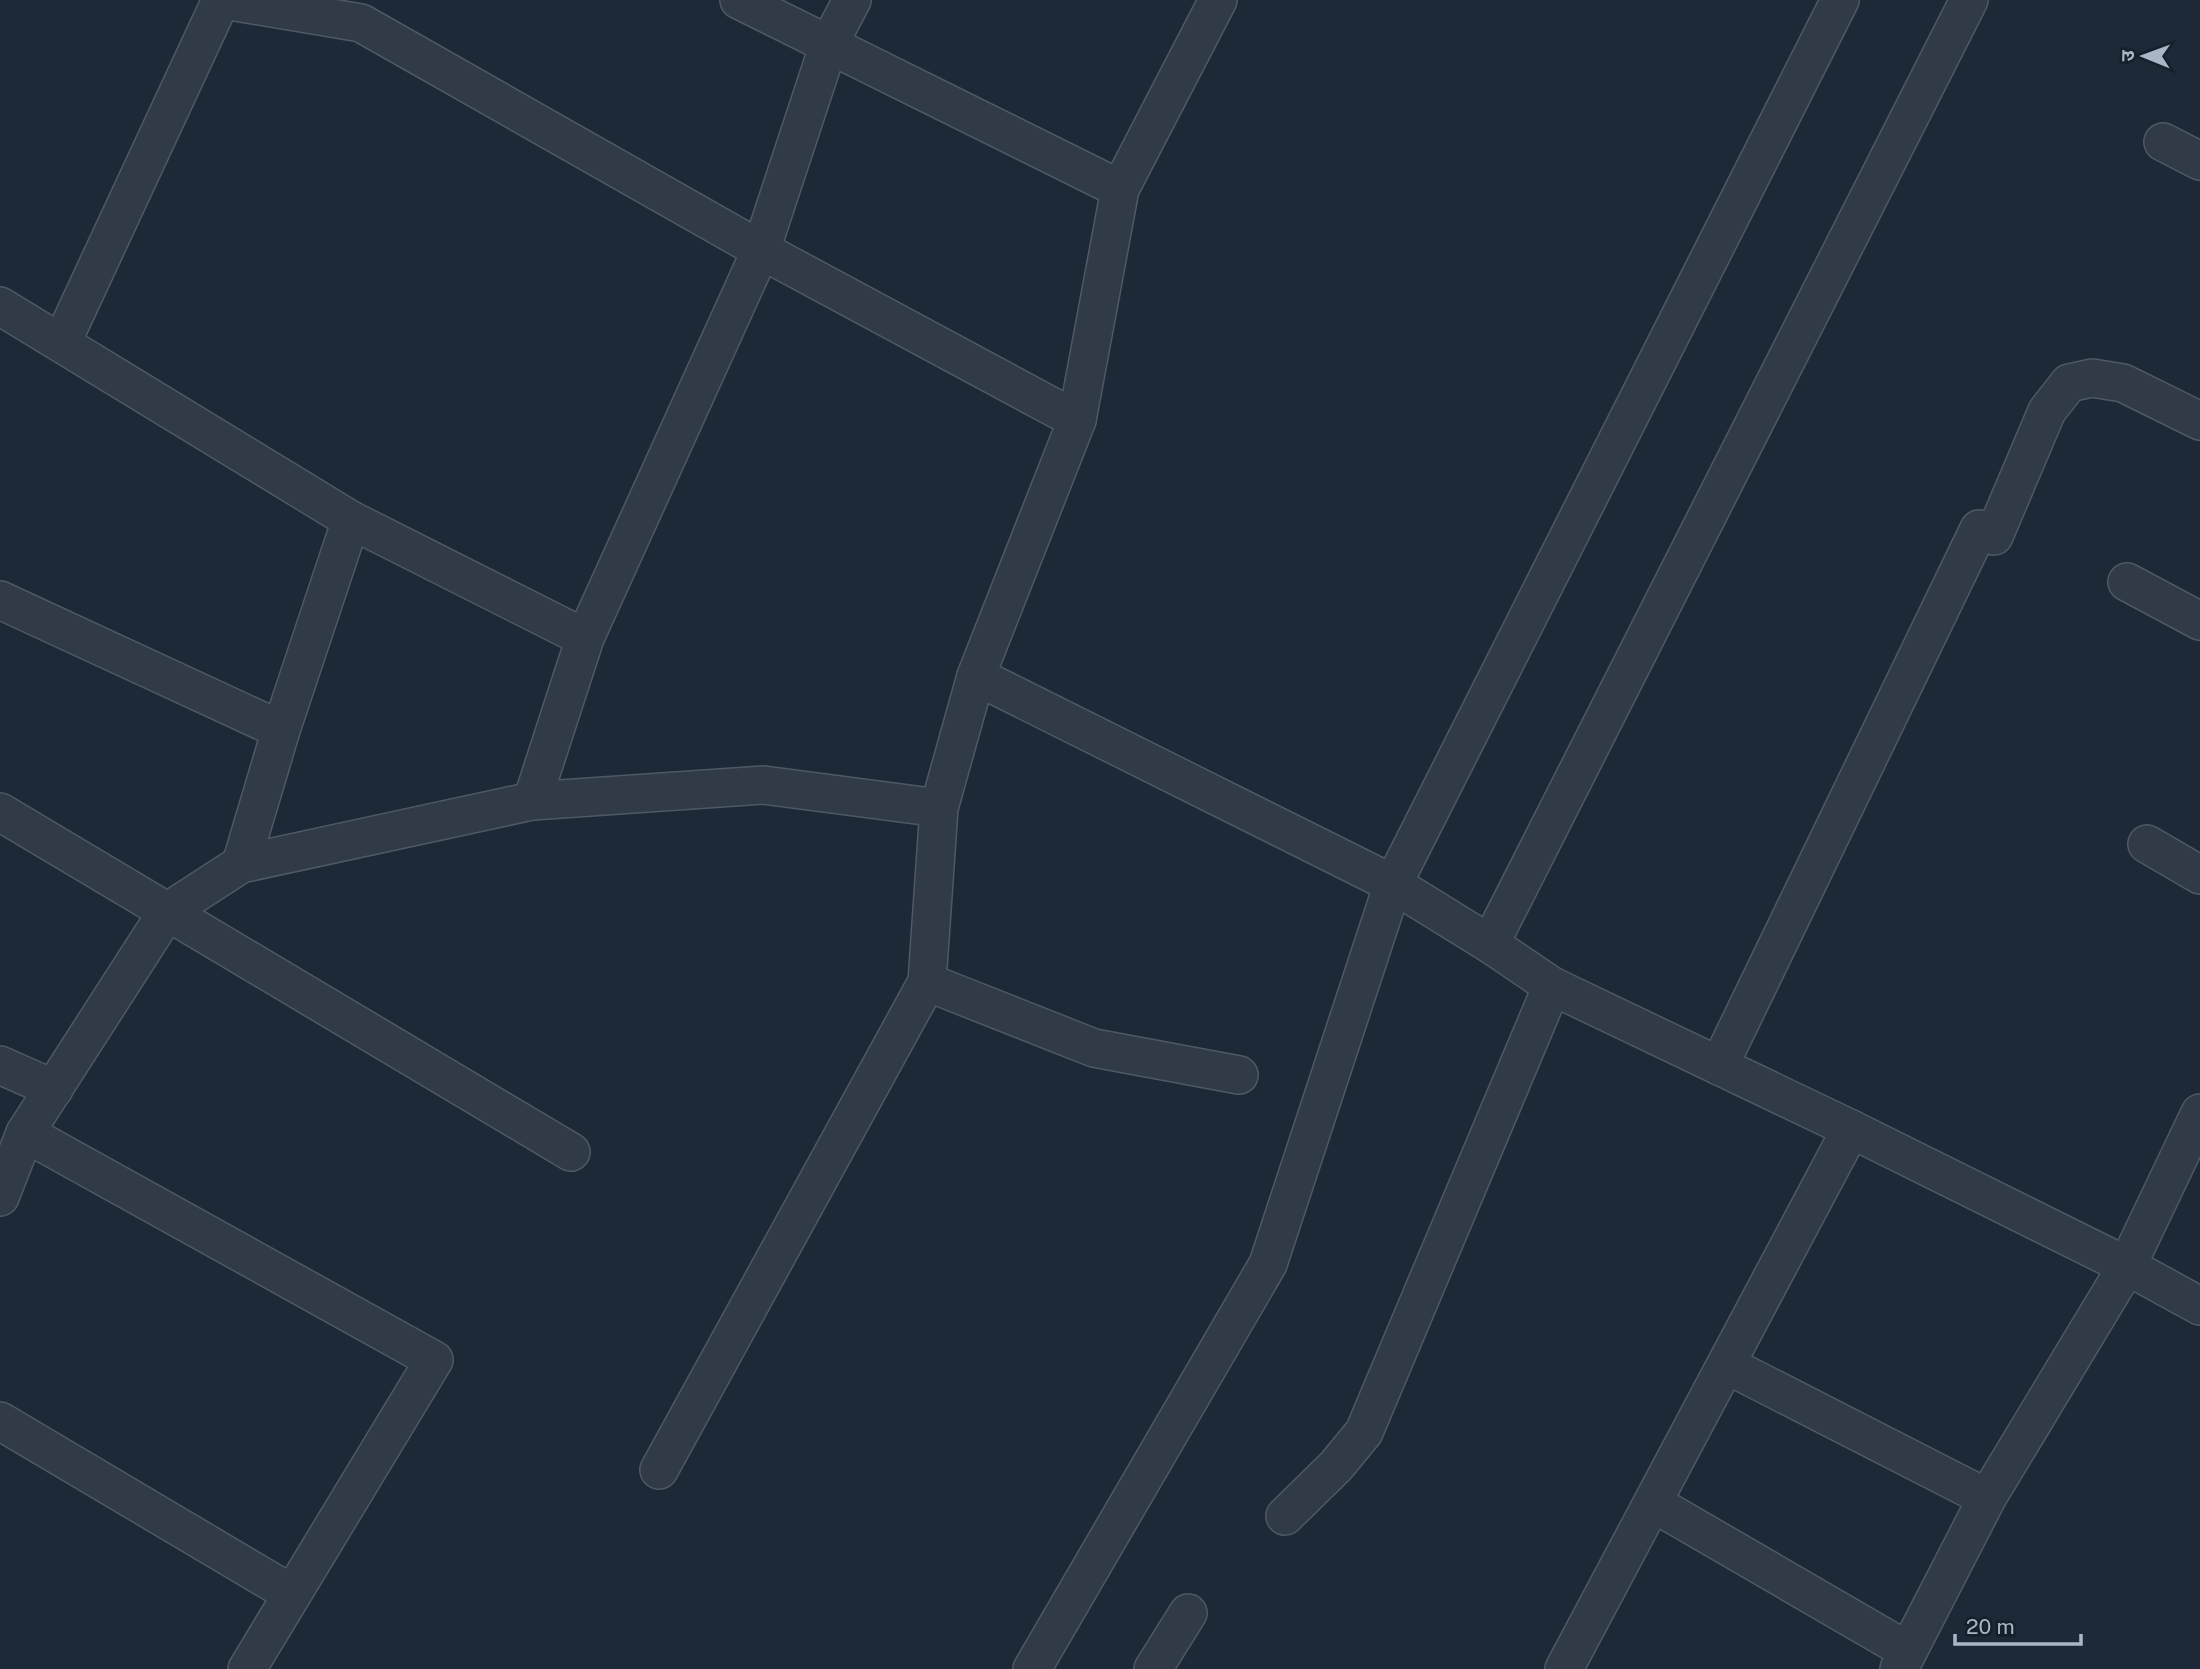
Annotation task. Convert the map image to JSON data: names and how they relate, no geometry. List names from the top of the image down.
{
  "scale_bar": "20 m",
  "north": "left"
}
